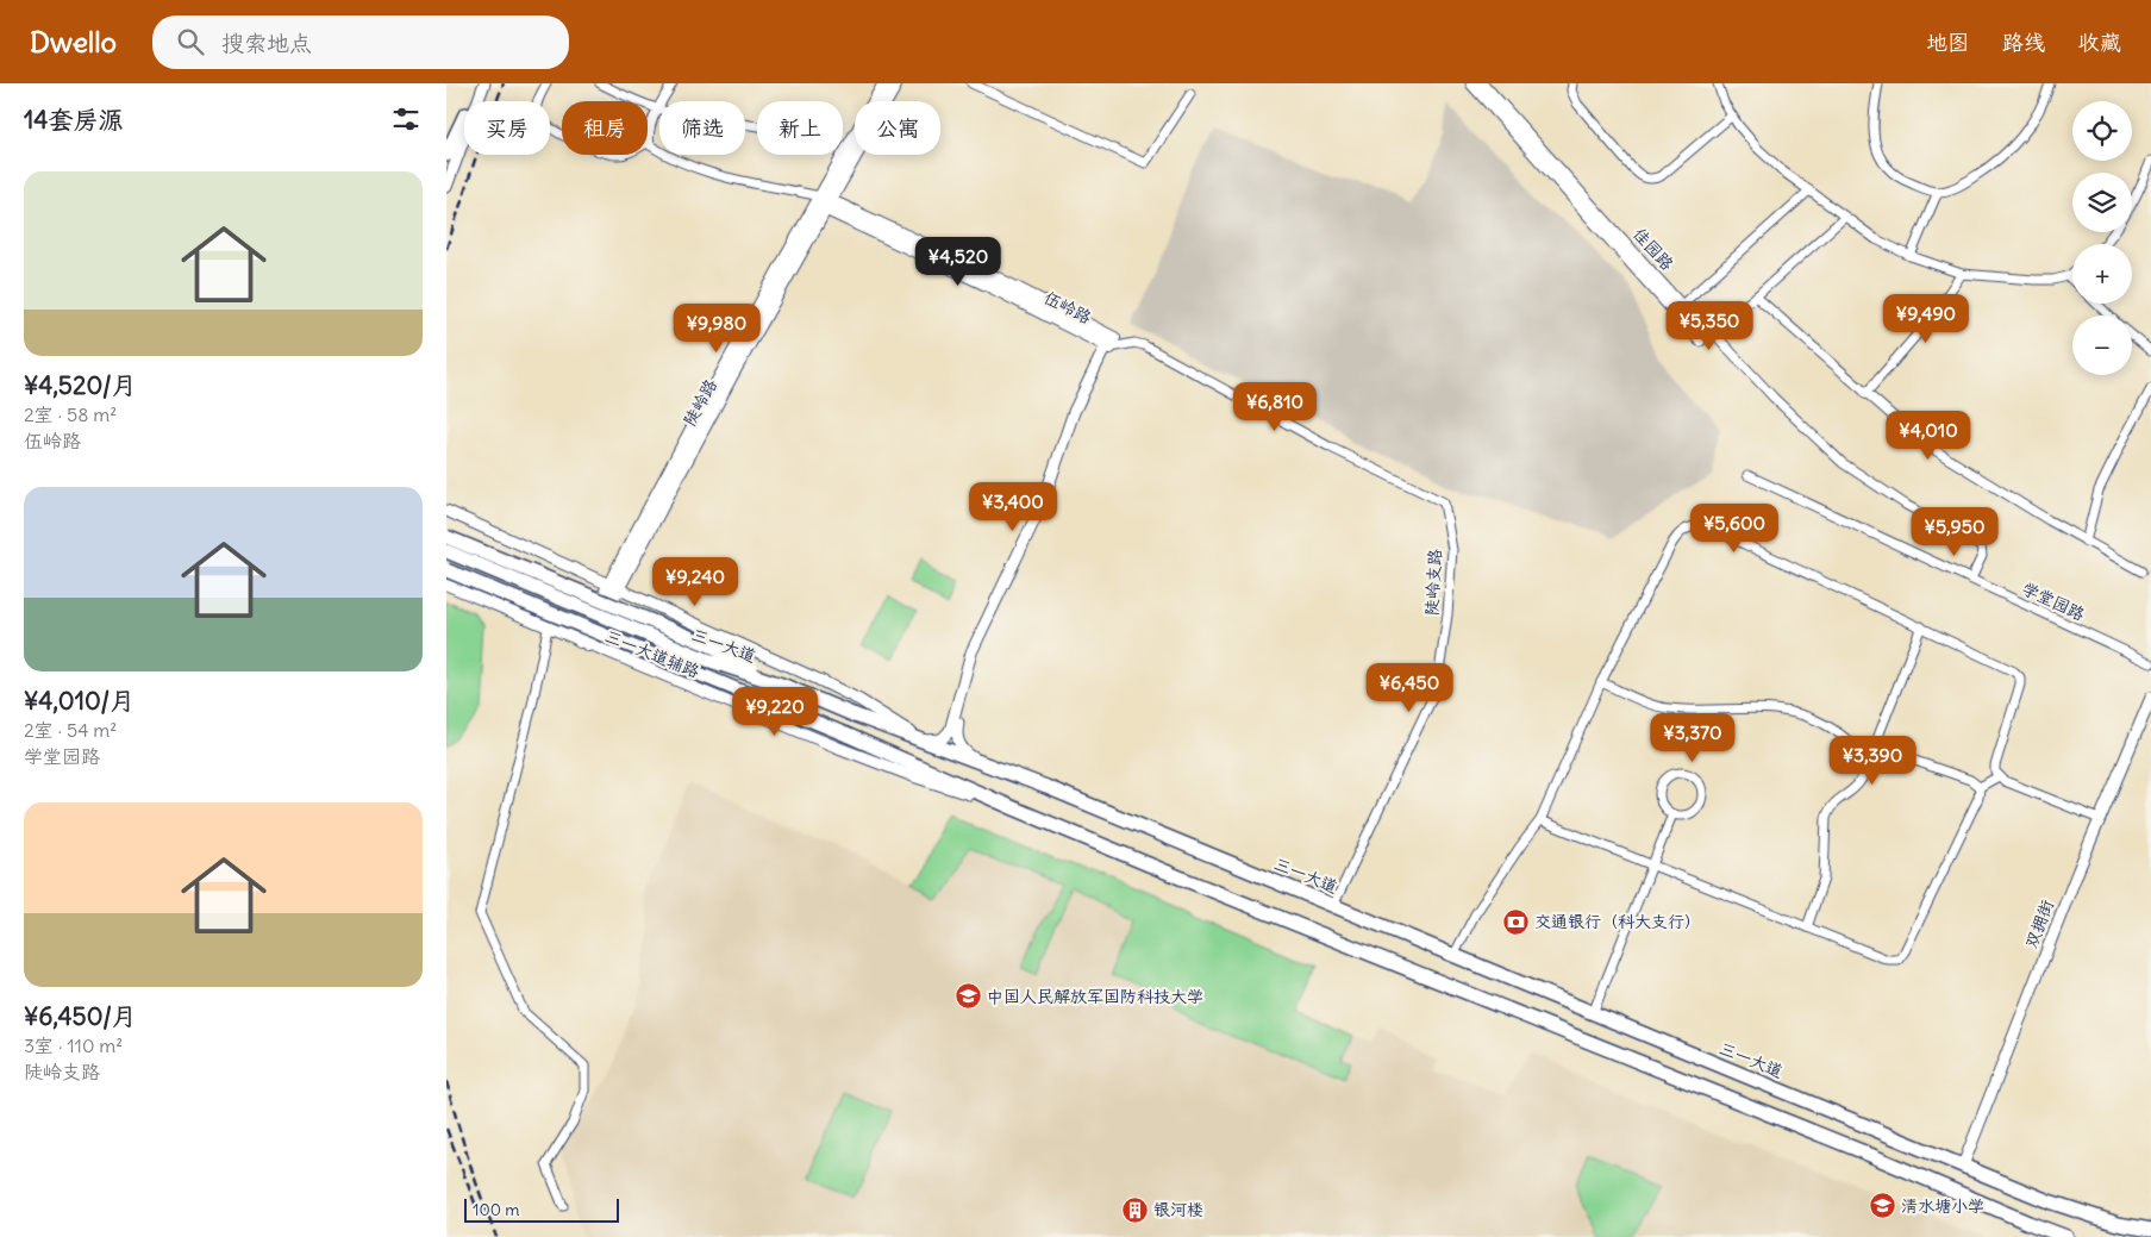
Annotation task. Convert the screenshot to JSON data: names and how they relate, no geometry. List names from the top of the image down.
{
  "streets": {
    "highway": ["三一大道"],
    "main road": ["伍岭路", "陡岭路"],
    "street": [
      "佳园路",
      "陡岭支路",
      "学堂园路",
      "三一大道辅路",
      "双拥街"
    ]
  },
  "crossings": [
    ["伍岭路", "陡岭路"],
    ["伍岭路", "陡岭支路"],
    ["陡岭路", "三一大道辅路"],
    ["陡岭支路", "三一大道"],
    ["三一大道", "三一大道辅路"],
    ["三一大道", "双拥街"]
  ],
  "places": {
    "bank": ["交通银行（科大支行）"],
    "school or university": ["中国人民解放军国防科技大学", "清水塘小学"],
    "building": ["银河楼"]
  },
  "scale_bar": "100 m",
  "page": {
    "header": "Dwello",
    "search": "搜索地点",
    "nav": ["地图", "路线", "收藏"],
    "heading": "14套房源",
    "map_buttons": ["+", "−"],
    "chip": [
      "买房",
      "租房",
      "筛选",
      "新上",
      "公寓"
    ],
    "list": [
      {
        "name": "¥4,520/月",
        "note": "2室 · 58 m² · 伍岭路"
      },
      {
        "name": "¥4,010/月",
        "note": "2室 · 54 m² · 学堂园路"
      },
      {
        "name": "¥6,450/月",
        "note": "3室 · 110 m² · 陡岭支路"
      }
    ],
    "price": [
      "¥4,520",
      "¥9,490",
      "¥5,350",
      "¥9,980",
      "¥6,810",
      "¥4,010",
      "¥3,400",
      "¥5,600",
      "¥5,950",
      "¥9,240",
      "¥6,450",
      "¥9,220",
      "¥3,370",
      "¥3,390"
    ],
    "scale": "100 m"
  }
}
